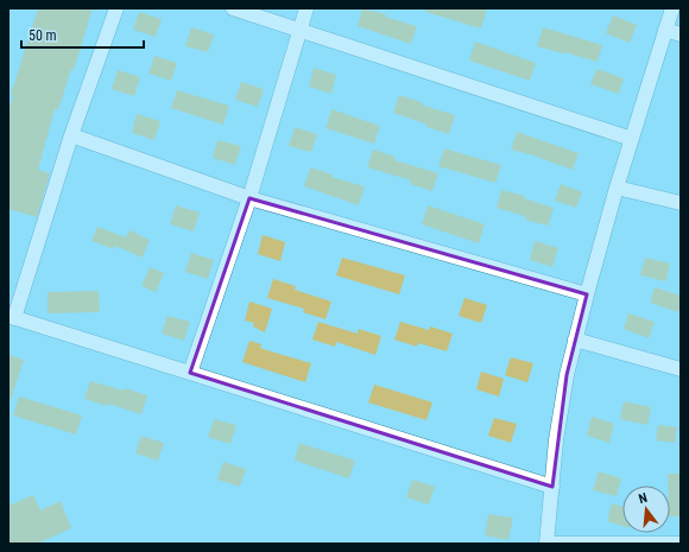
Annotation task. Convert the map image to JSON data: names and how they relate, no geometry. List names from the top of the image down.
{
  "scale_bar": "50 m",
  "north": "top"
}
